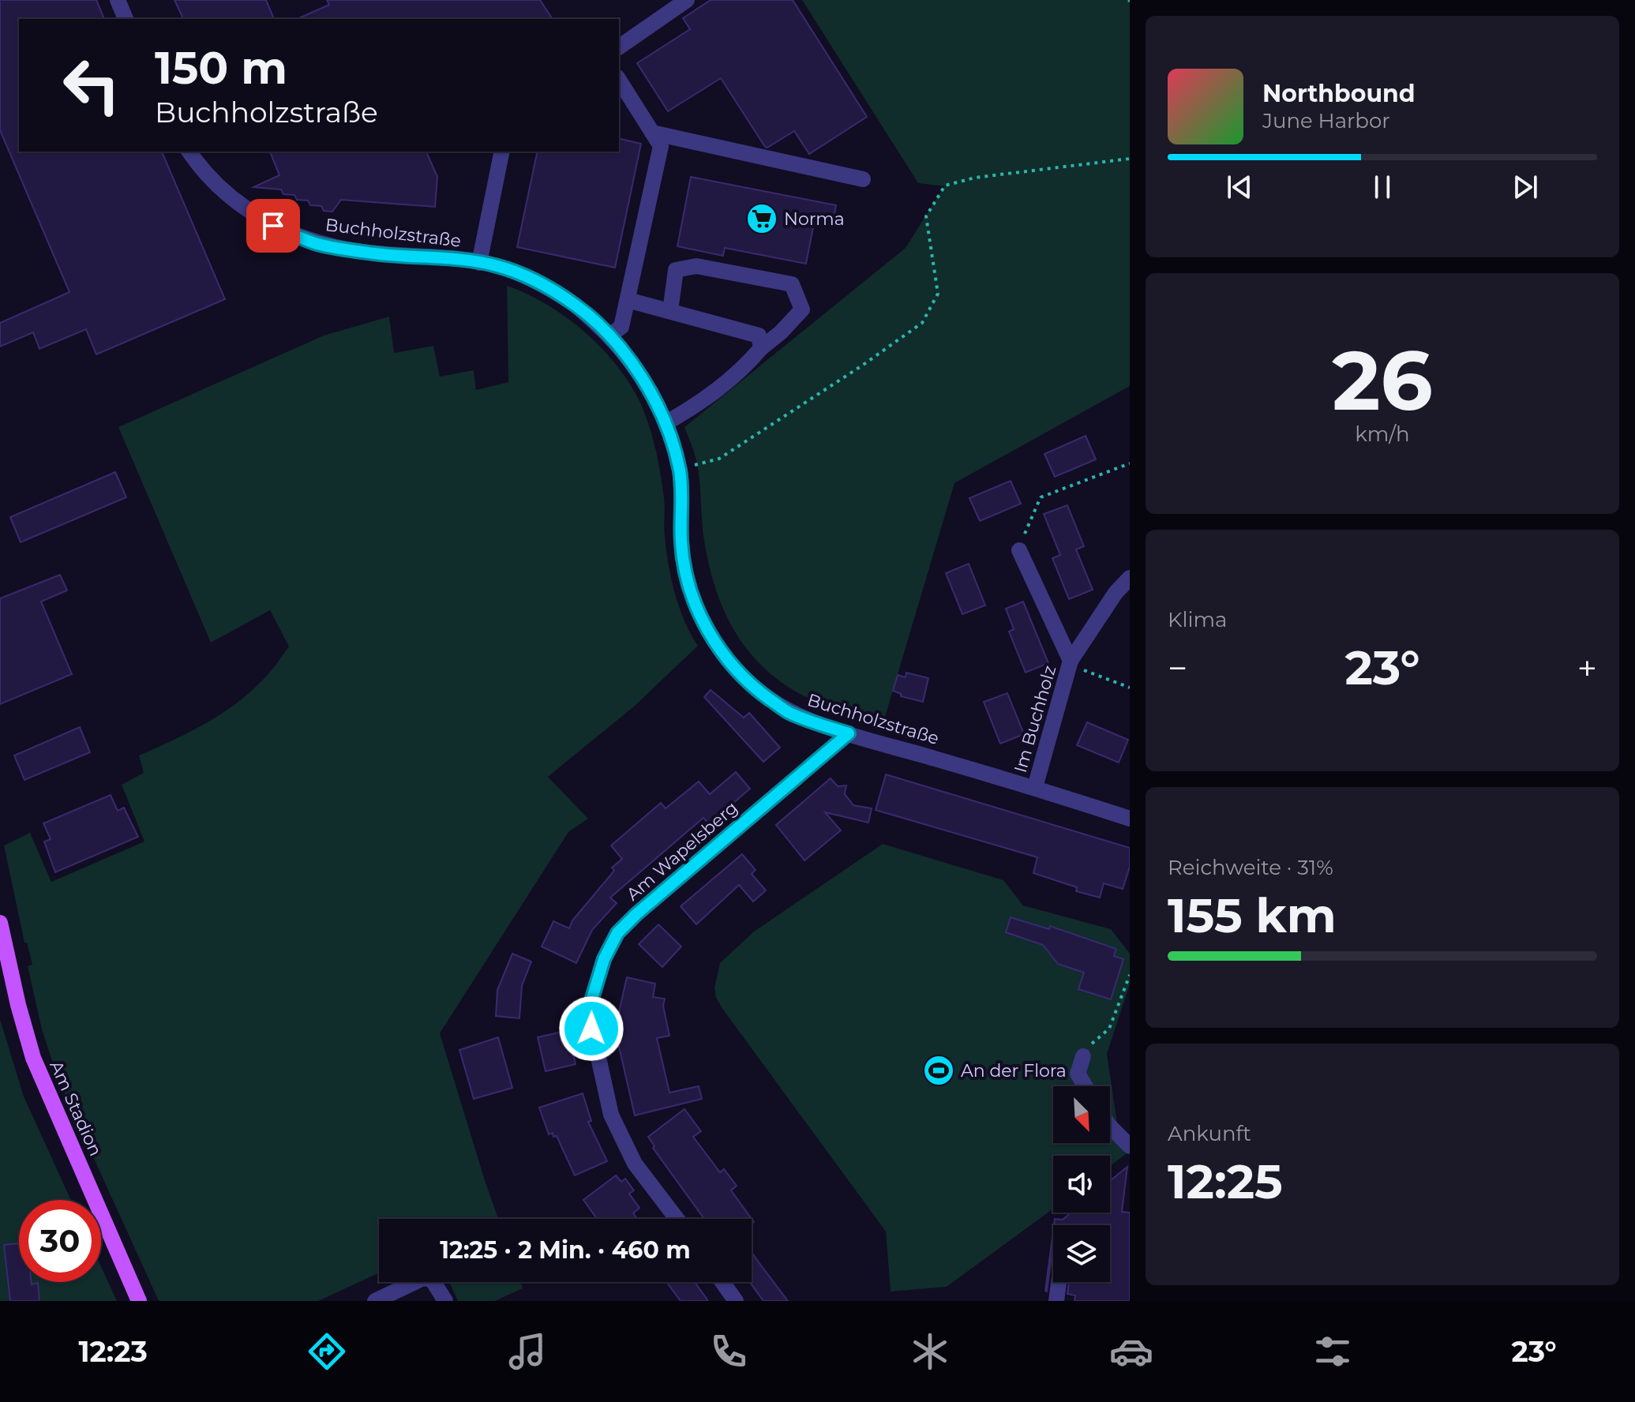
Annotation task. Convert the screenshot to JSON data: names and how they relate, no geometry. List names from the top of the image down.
{
  "streets": {
    "main road": ["Am Stadion"],
    "street": ["Buchholzstraße", "Im Buchholz", "Am Wapelsberg"]
  },
  "crossings": [
    ["Buchholzstraße", "Im Buchholz"],
    ["Buchholzstraße", "Am Wapelsberg"]
  ],
  "places": {
    "supermarket": ["Norma"],
    "sports": ["An der Flora"]
  },
  "north": "bottom right",
  "page": {
    "turn": ["150 m", "Buchholzstraße"],
    "song": ["Northbound", "June Harbor"],
    "tile": [
      ["26", "km/h"],
      "Klima",
      ["Reichweite · 31%", "155 km"],
      ["Ankunft", "12:25"]
    ],
    "heat": ["−", "23°", "+"],
    "limit": "30",
    "trip": "12:25 · 2 Min. · 460 m",
    "tabs": ["12:23", "23°"]
  }
}
